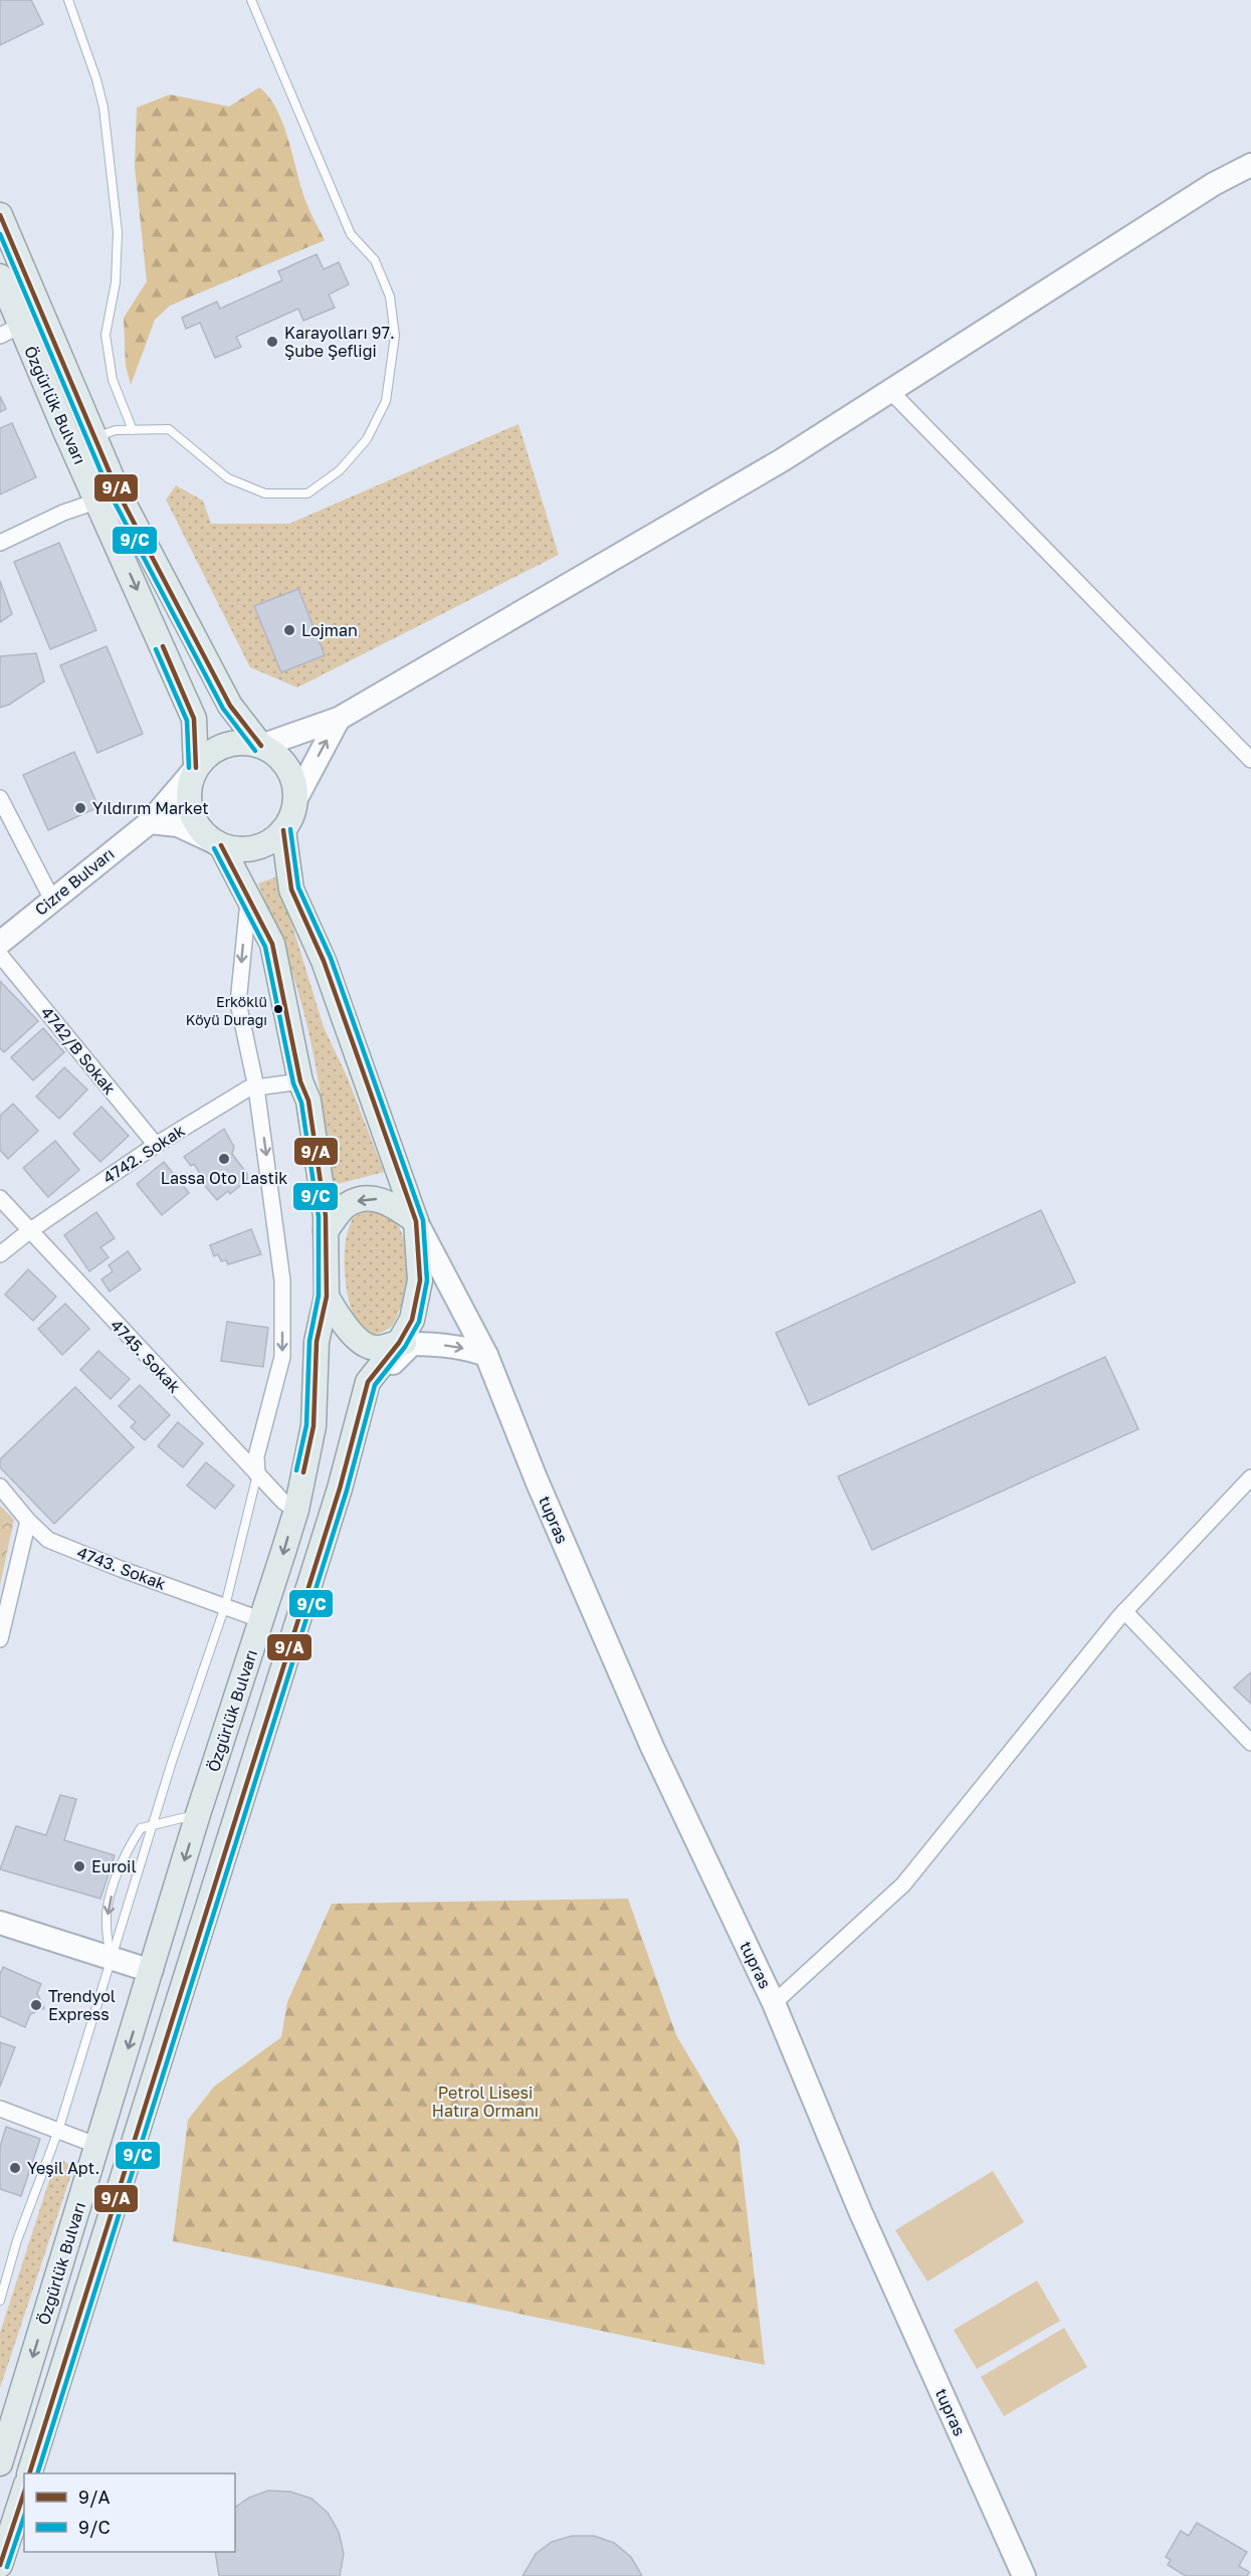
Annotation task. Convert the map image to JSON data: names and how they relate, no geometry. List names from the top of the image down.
{
  "streets": {
    "main road": ["Özgürlük Bulvarı"],
    "street": [
      "Cizre Bulvarı",
      "4742/B Sokak",
      "4742. Sokak",
      "4745. Sokak",
      "tupras",
      "4743. Sokak"
    ]
  },
  "crossings": [
    ["Özgürlük Bulvarı", "Cizre Bulvarı"],
    ["Özgürlük Bulvarı", "4742. Sokak"],
    ["Özgürlük Bulvarı", "4745. Sokak"],
    ["Özgürlük Bulvarı", "tupras"],
    ["Özgürlük Bulvarı", "4743. Sokak"],
    ["4742/B Sokak", "4742. Sokak"],
    ["4742. Sokak", "4745. Sokak"]
  ],
  "parks": ["Petrol Lisesi Hatıra Ormanı"],
  "places": [
    "Karayolları 97. Şube Şefliği",
    "Lojman",
    "Yıldırım Market",
    "Erköklü Köyü Durağı",
    "Lassa Oto Lastik",
    "Euroil",
    "Trendyol Express",
    "Yeşil Apt."
  ],
  "lines": ["transit line 9/A", "transit line 9/C"],
  "legend": ["9/A", "9/C"]
}
